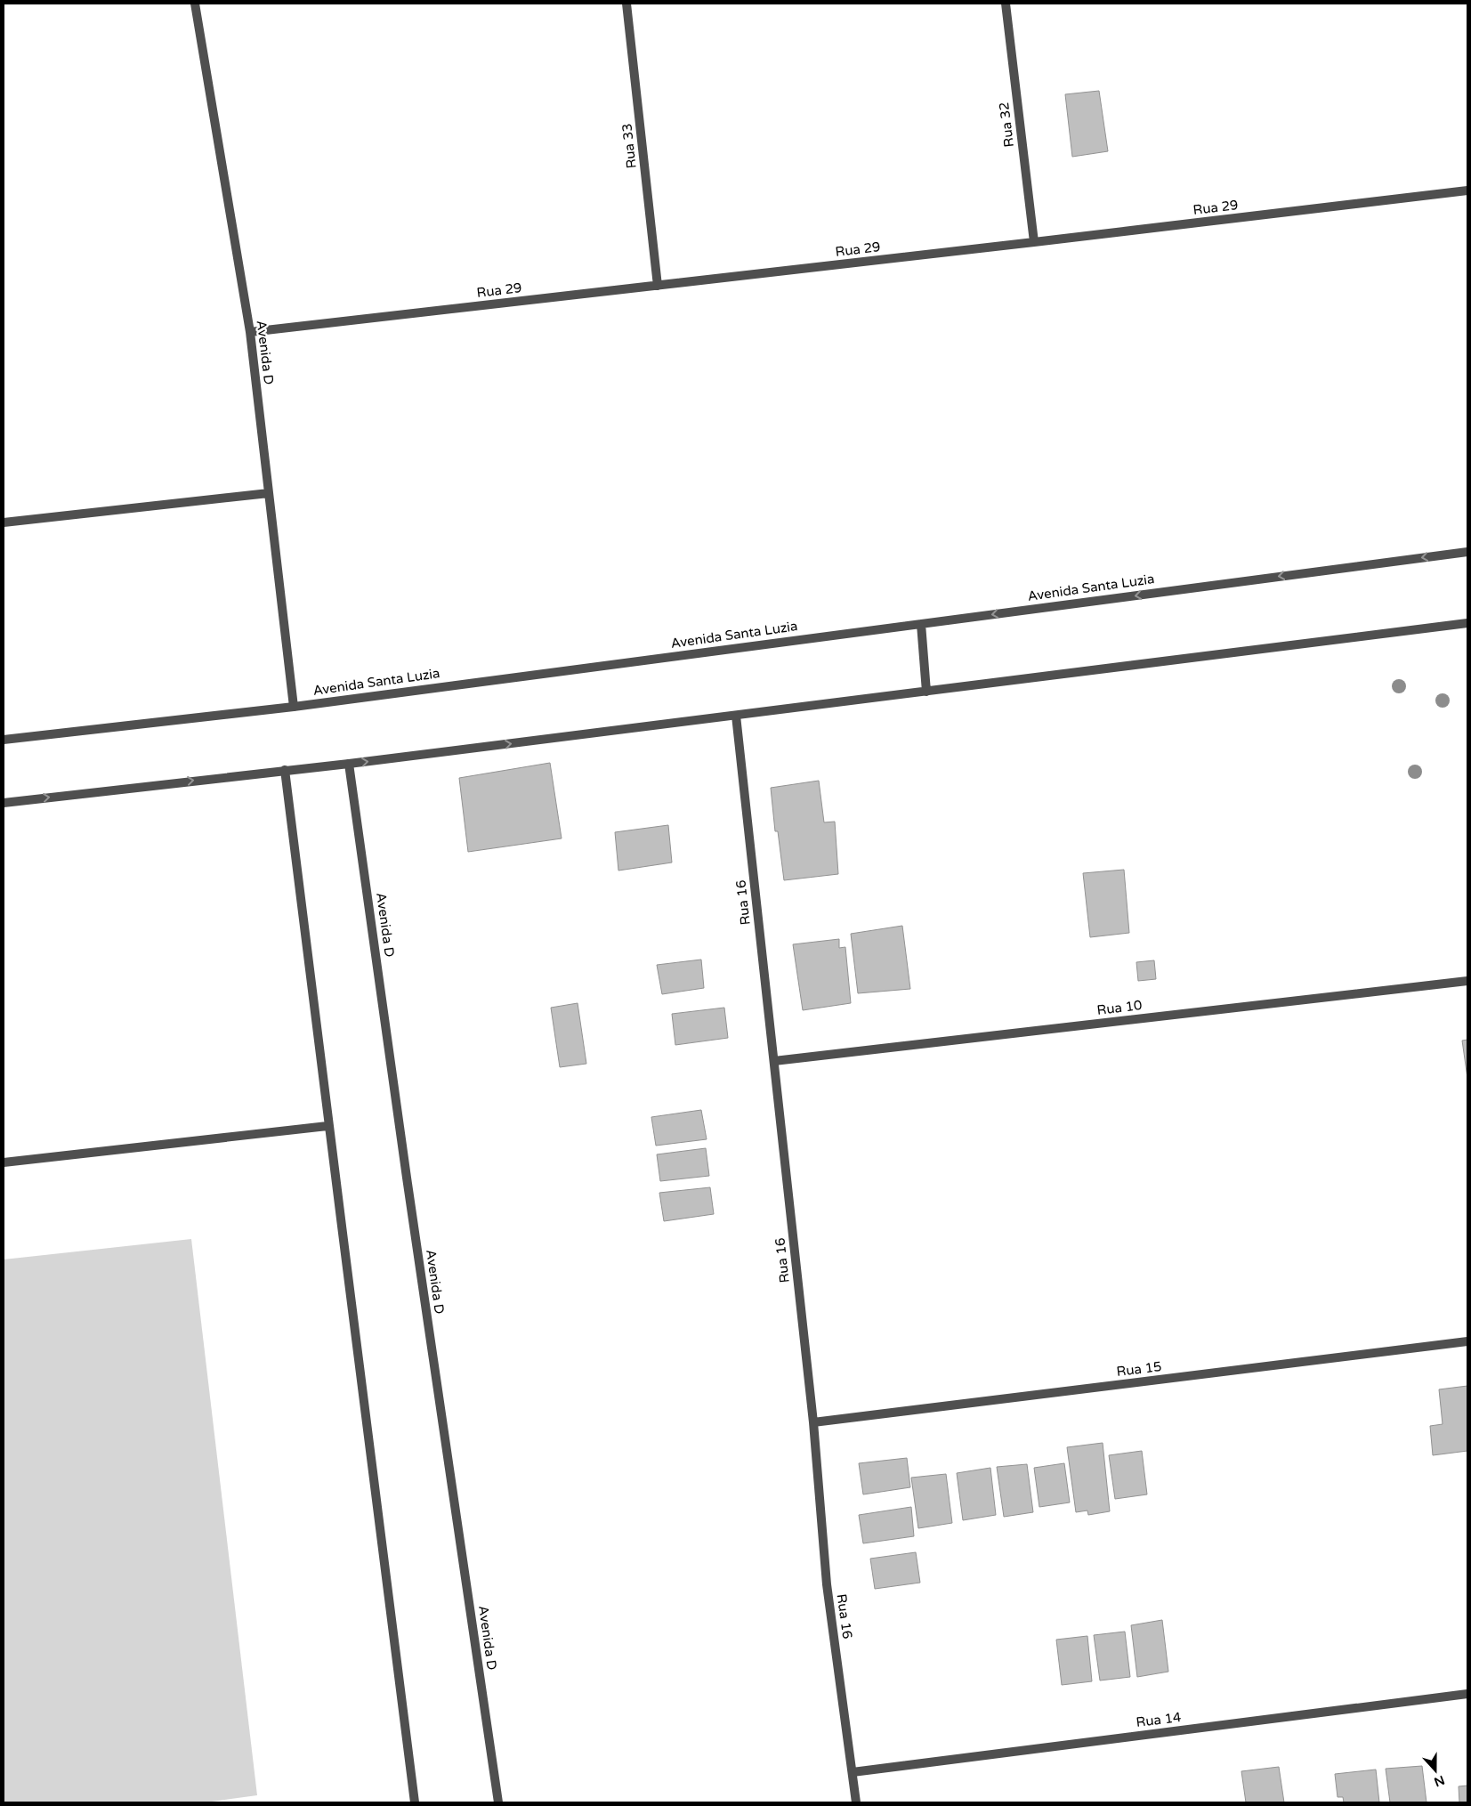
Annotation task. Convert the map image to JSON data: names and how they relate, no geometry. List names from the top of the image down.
{
  "streets": {
    "street": [
      "Rua 32",
      "Rua 33",
      "Rua 29",
      "Avenida D",
      "Avenida Santa Luzia",
      "Rua 16",
      "Rua 10",
      "Rua 15",
      "Rua 14"
    ]
  },
  "crossings": [
    ["Rua 32", "Rua 29"],
    ["Rua 33", "Rua 29"],
    ["Rua 29", "Avenida D"],
    ["Avenida D", "Avenida Santa Luzia"],
    ["Rua 16", "Rua 10"],
    ["Rua 16", "Rua 15"],
    ["Rua 16", "Rua 14"]
  ],
  "north": "bottom"
}
